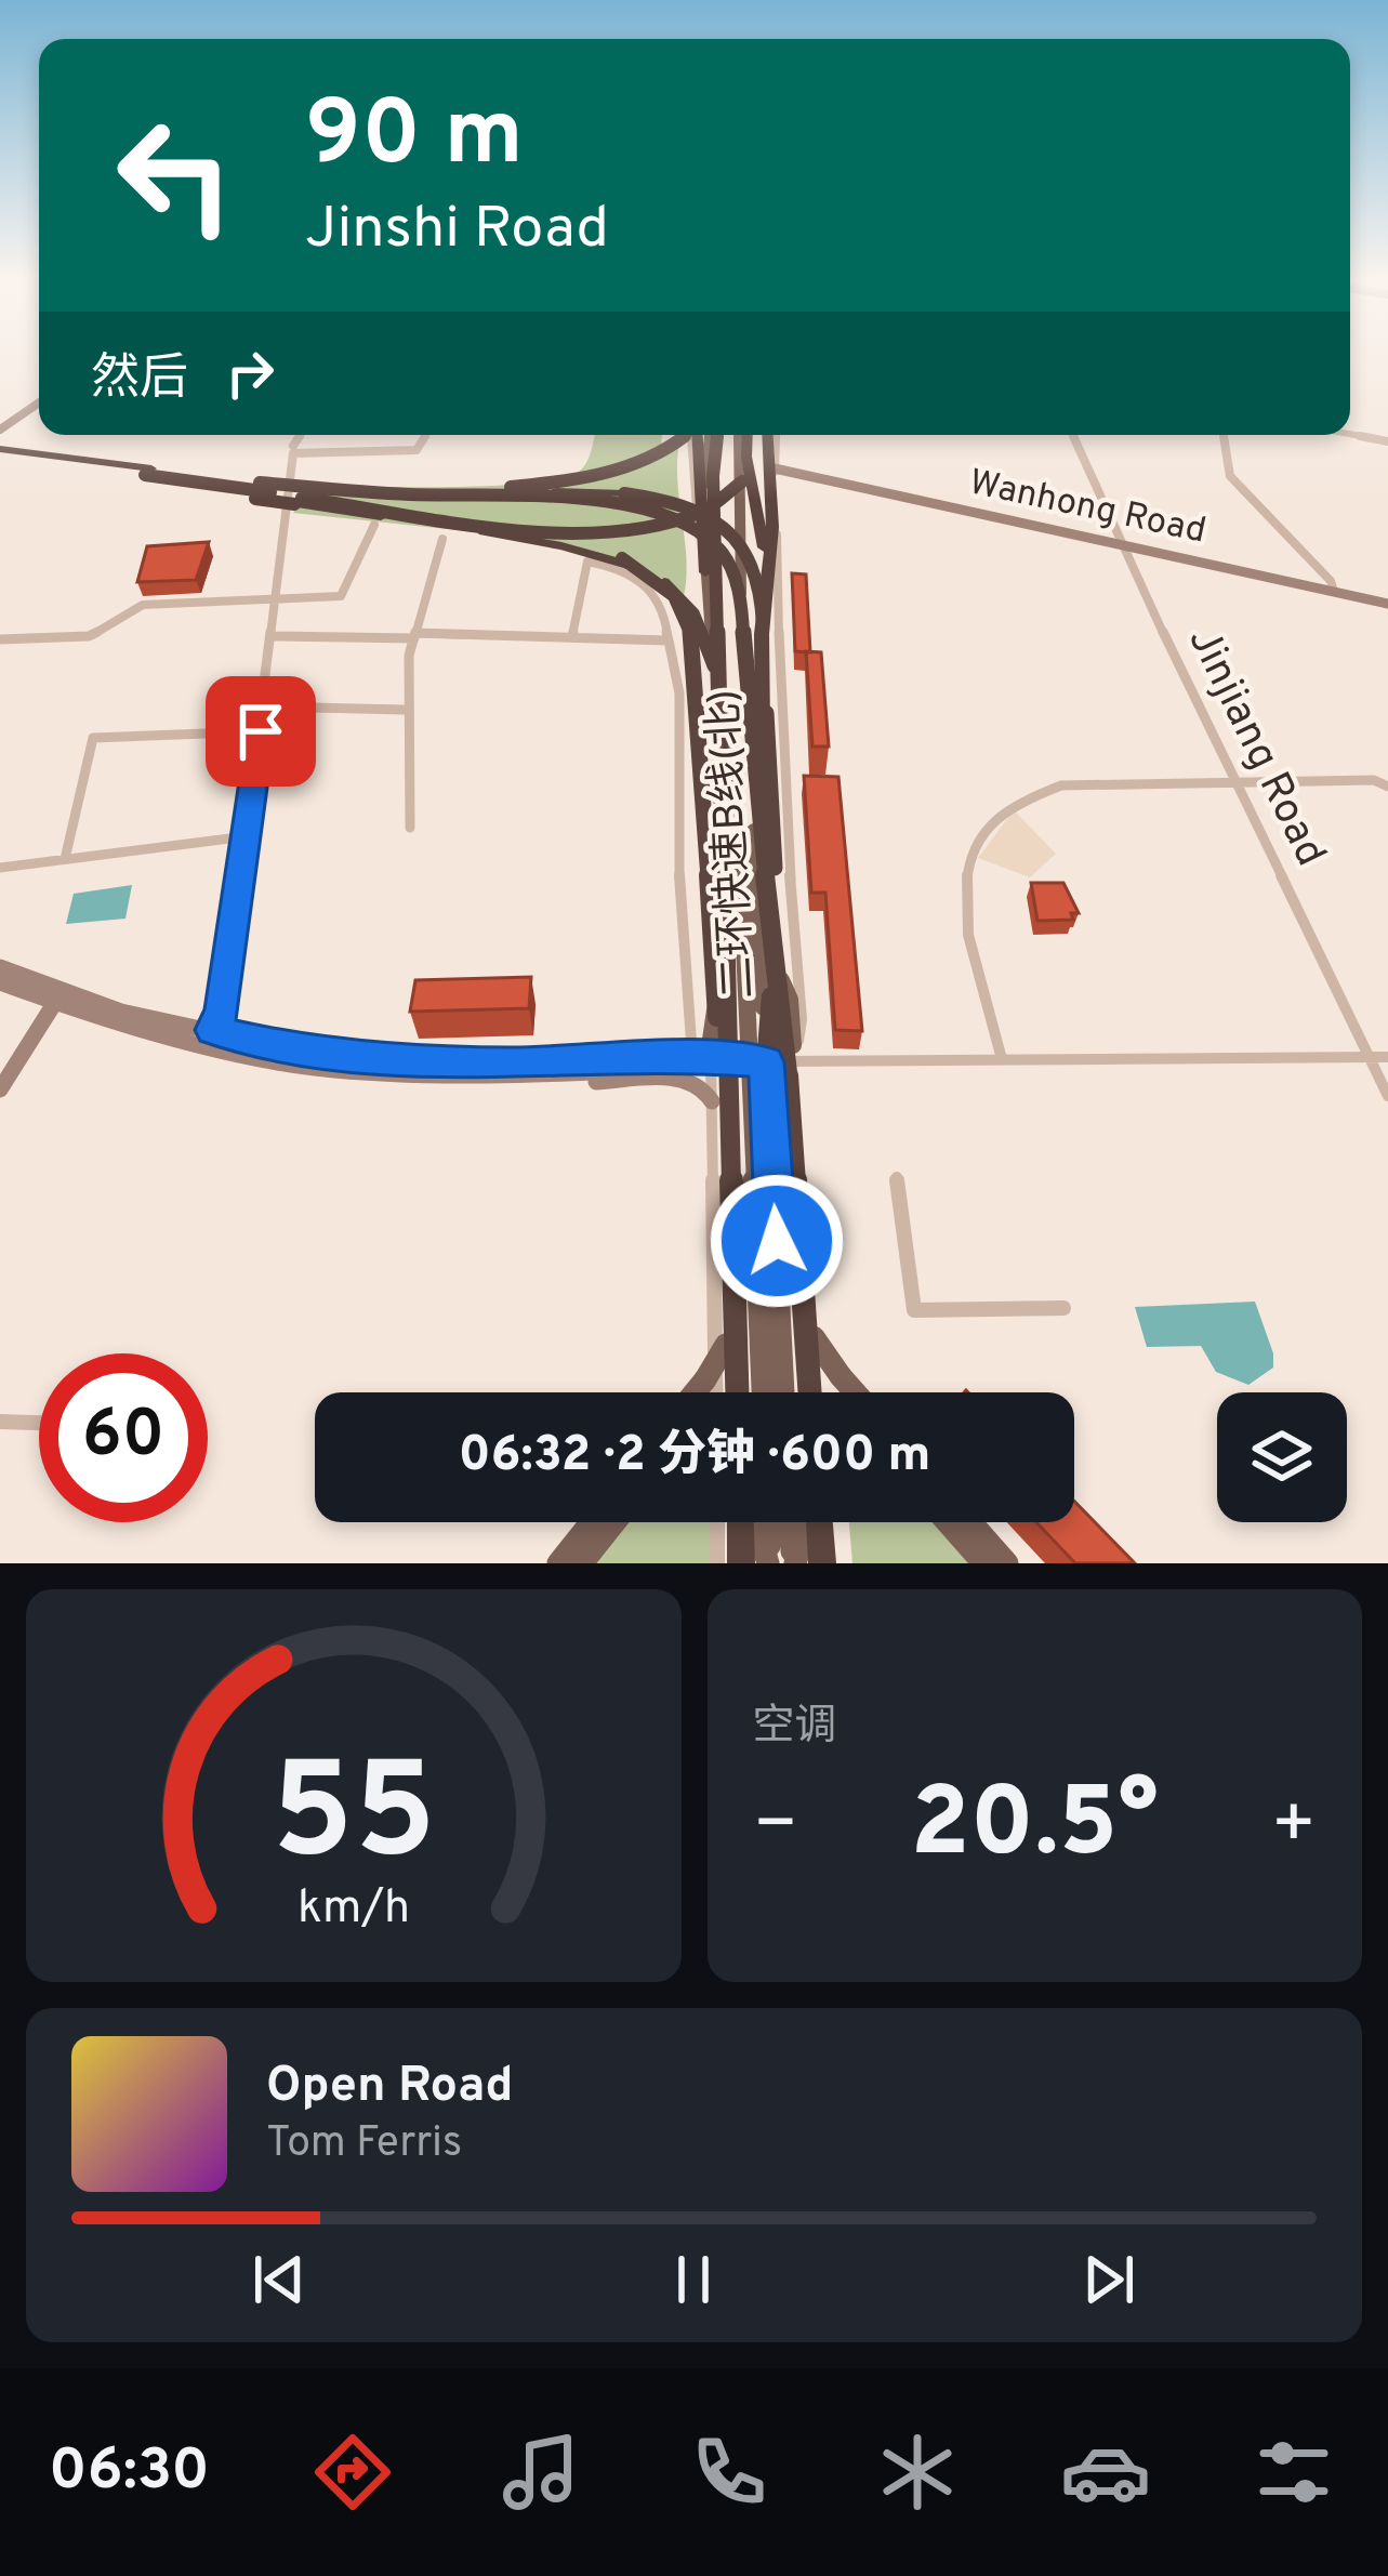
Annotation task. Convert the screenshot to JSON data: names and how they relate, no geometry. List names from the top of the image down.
{
  "streets": {
    "highway": ["二环快速B线(北)"],
    "street": ["Wanhong Road", "Jinjiang Road"]
  },
  "crossings": [
    ["Wanhong Road", "Jinjiang Road"]
  ],
  "page": {
    "turn": ["90 m", "Jinshi Road"],
    "then": "然后",
    "limit": "60",
    "trip": "06:32 · 2 分钟 · 600 m",
    "tile": "空调",
    "heat": ["−", "20.5°", "+"],
    "song": ["Open Road", "Tom Ferris"],
    "tabs": "06:30",
    "gauge": ["55", "km/h"]
  }
}
